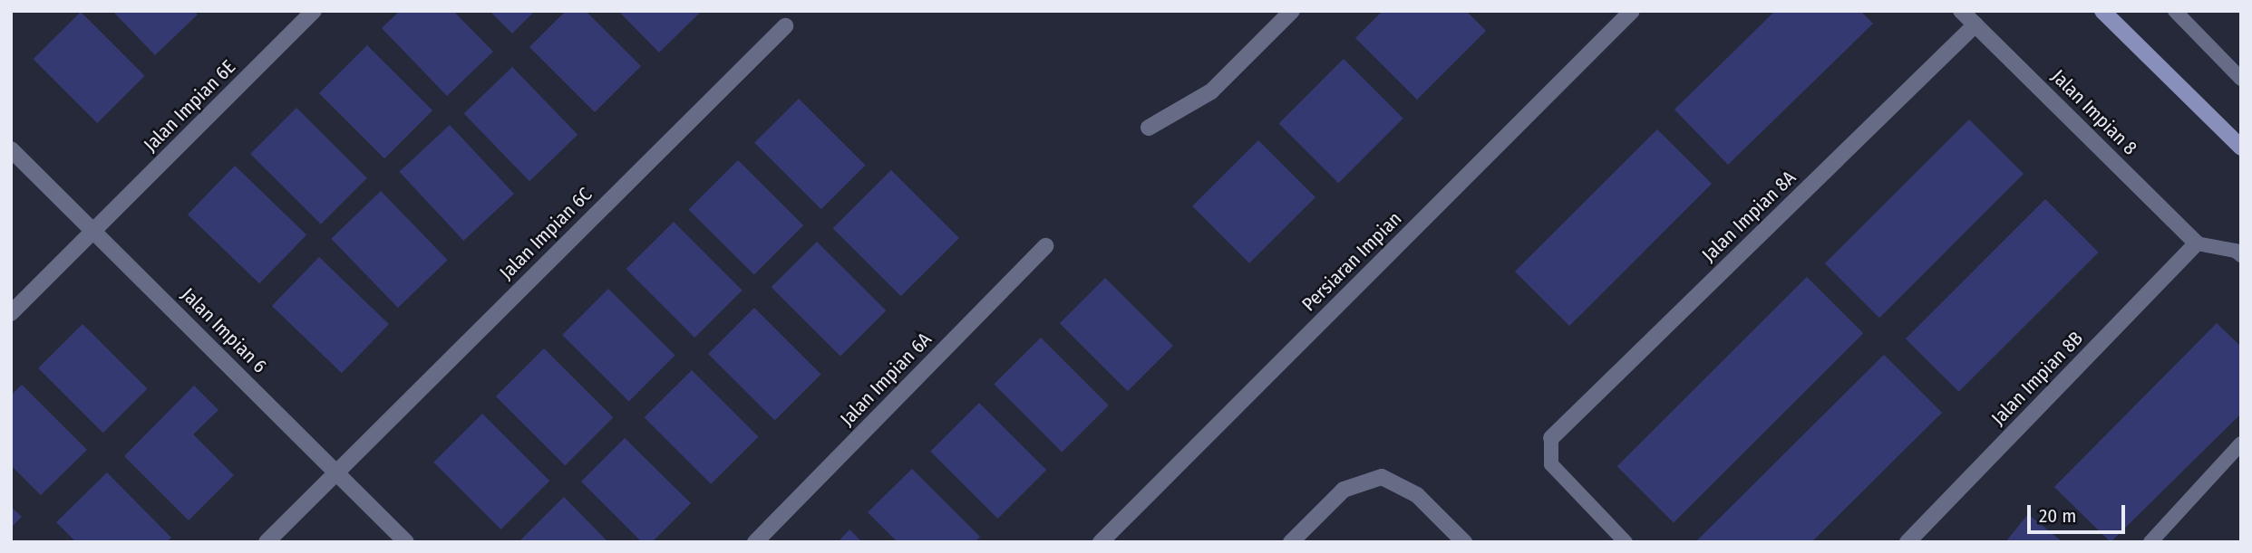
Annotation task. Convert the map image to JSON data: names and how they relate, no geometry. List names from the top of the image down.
{
  "streets": {
    "street": [
      "Jalan Impian 6E",
      "Jalan Impian 8",
      "Jalan Impian 8A",
      "Jalan Impian 6C",
      "Persiaran Impian",
      "Jalan Impian 6",
      "Jalan Impian 8B",
      "Jalan Impian 6A"
    ]
  },
  "crossings": [
    ["Jalan Impian 6E", "Jalan Impian 6"],
    ["Jalan Impian 8", "Jalan Impian 8A"],
    ["Jalan Impian 8", "Jalan Impian 8B"],
    ["Jalan Impian 6C", "Jalan Impian 6"]
  ],
  "scale_bar": "20 m"
}
